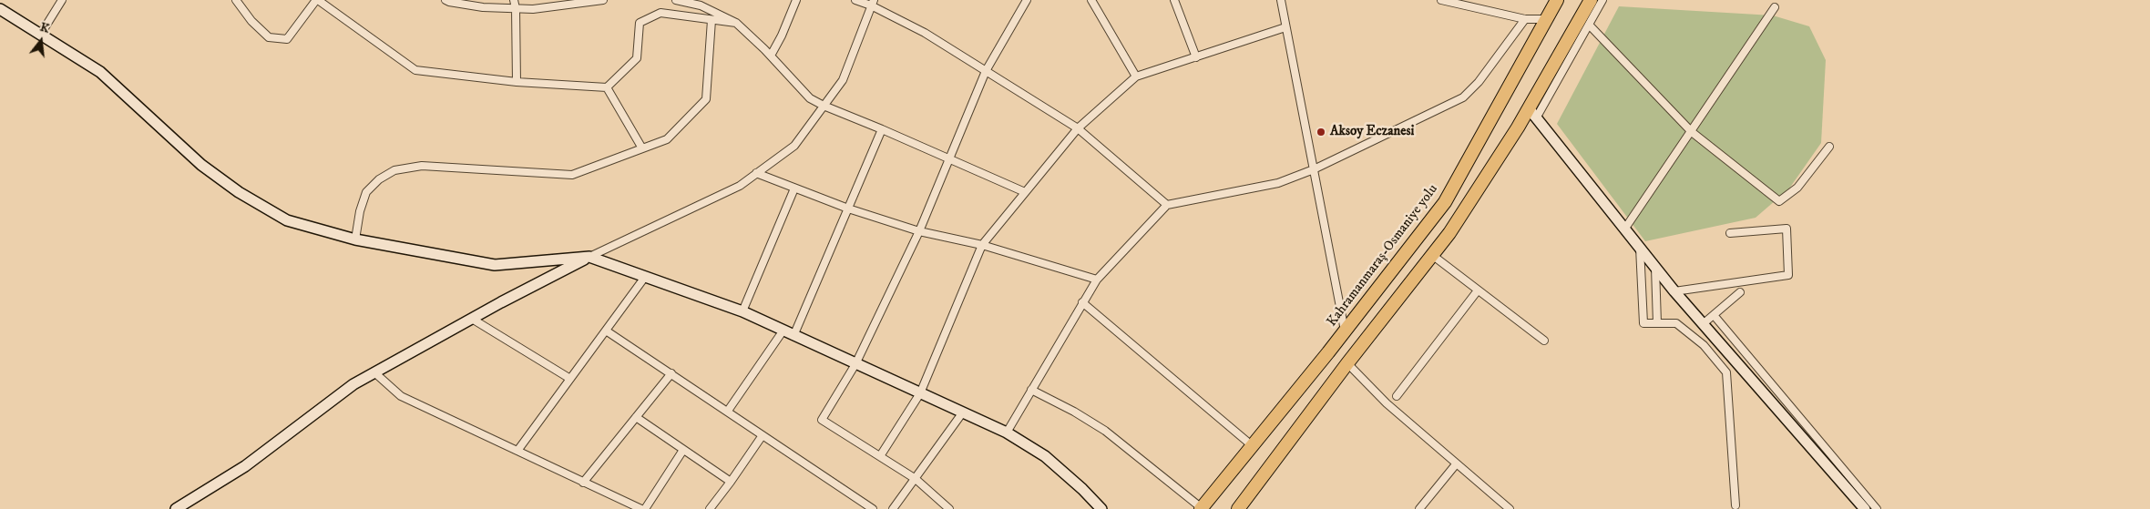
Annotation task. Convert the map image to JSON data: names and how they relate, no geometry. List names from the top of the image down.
{
  "streets": {
    "highway": ["Kahramanmaraş-Osmaniye yolu"]
  },
  "places": ["Aksoy Eczanesi"],
  "north": "top"
}
